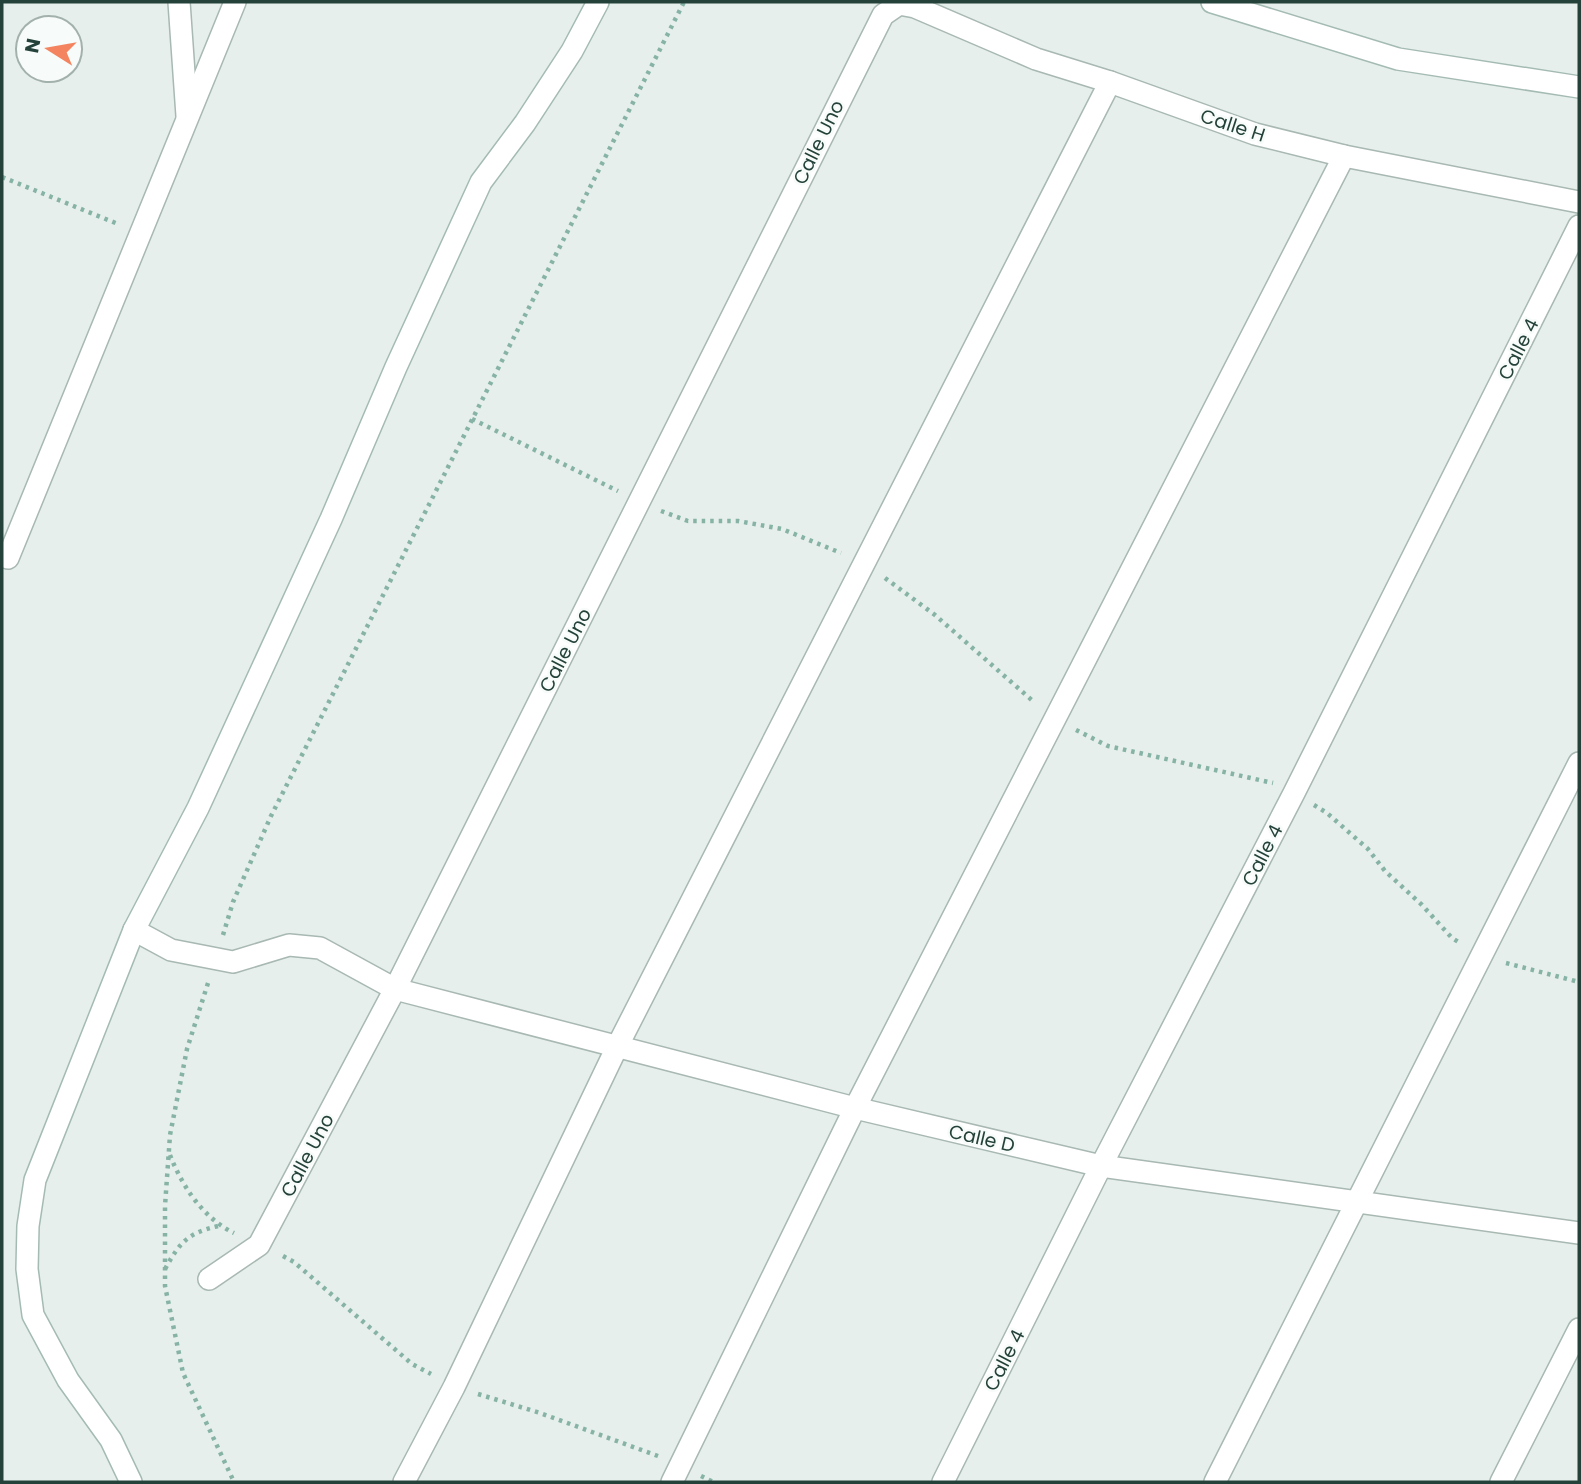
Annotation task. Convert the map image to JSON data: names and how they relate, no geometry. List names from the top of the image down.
{
  "streets": {
    "street": [
      "Calle H",
      "Calle Uno",
      "Calle 4",
      "Calle D"
    ]
  },
  "crossings": [
    ["Calle H", "Calle Uno"],
    ["Calle Uno", "Calle D"],
    ["Calle 4", "Calle D"]
  ],
  "north": "left"
}
